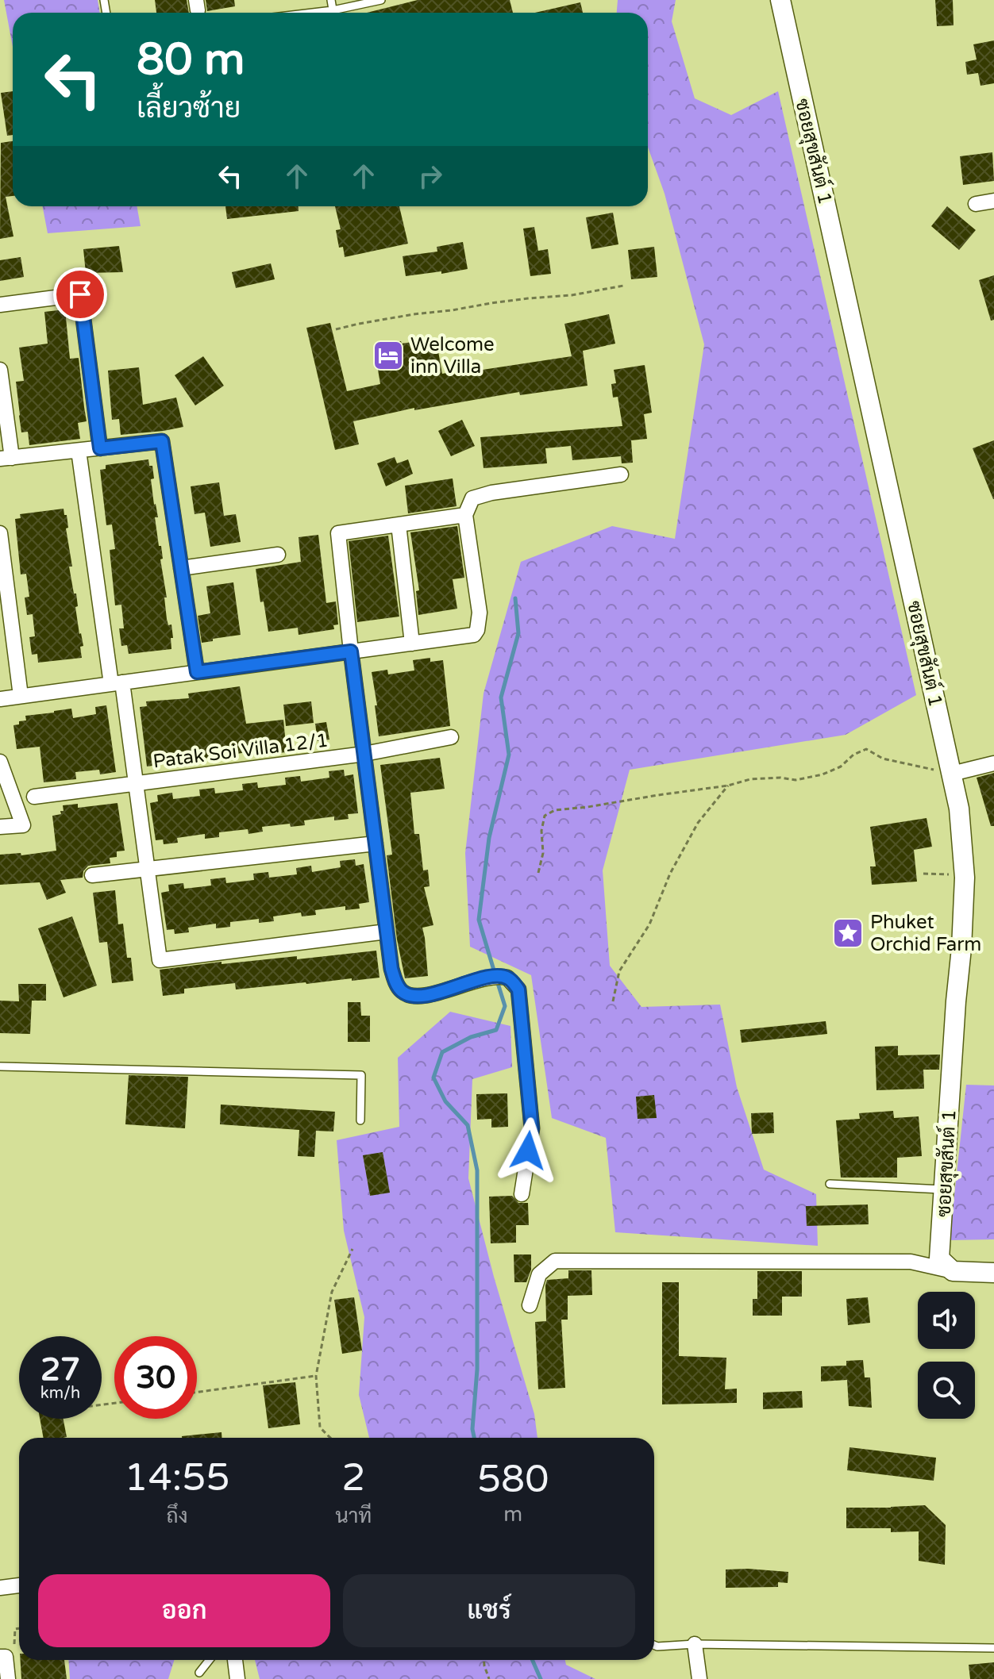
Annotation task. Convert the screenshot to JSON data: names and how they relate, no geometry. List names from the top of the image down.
{
  "streets": {
    "street": ["ซอยสุขสันต์ 1", "Patak Soi Villa 12/1"]
  },
  "places": {
    "hotel": ["Welcome inn Villa"],
    "place": ["Phuket Orchid Farm"]
  },
  "page": {
    "turn": ["80 m", "เลี้ยวซ้าย"],
    "speed": "27 km/h",
    "limit": "30",
    "eta": [
      "14:55",
      "ถึง",
      "2",
      "นาที",
      "580",
      "m"
    ],
    "buttons": ["ออก", "แชร์"]
  }
}
